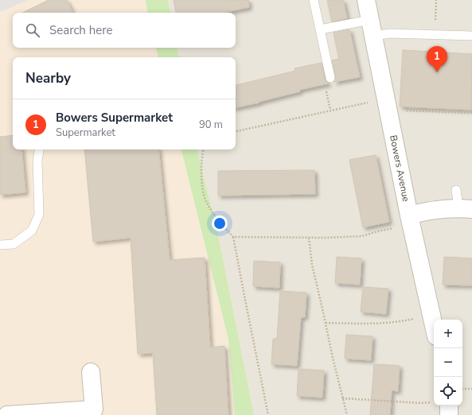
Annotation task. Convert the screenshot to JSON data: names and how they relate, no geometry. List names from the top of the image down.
{
  "streets": {
    "street": ["Bowers Avenue"]
  },
  "page": {
    "search": "Search here",
    "pins": "1",
    "heading": "Nearby",
    "list": [
      {
        "mark": "1",
        "name": "Bowers Supermarket",
        "note": "Supermarket",
        "value": "90 m"
      }
    ],
    "map_buttons": ["+", "−"]
  }
}
